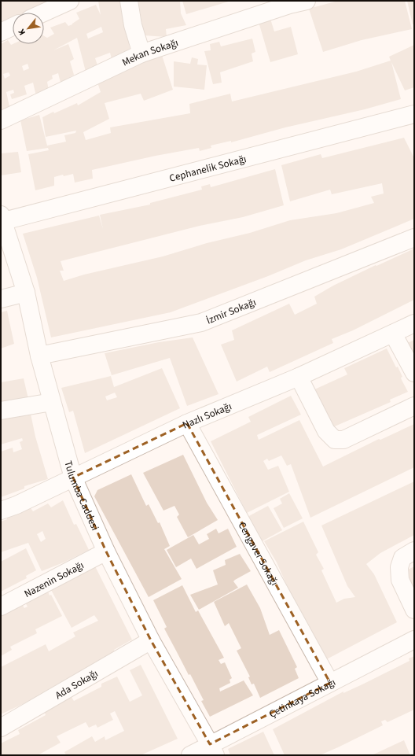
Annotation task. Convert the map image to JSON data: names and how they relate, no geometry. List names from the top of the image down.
{
  "streets": {
    "street": [
      "Mekan Sokağı",
      "Cephanelik Sokağı",
      "İzmir Sokağı",
      "Nazlı Sokağı",
      "Tulumba Caddesi",
      "Cengaver Sokağı",
      "Nazenin Sokağı",
      "Ada Sokağı",
      "Çetinkaya Sokağı"
    ]
  },
  "crossings": [
    ["Cephanelik Sokağı", "Tulumba Caddesi"],
    ["İzmir Sokağı", "Tulumba Caddesi"],
    ["Nazlı Sokağı", "Tulumba Caddesi"],
    ["Nazlı Sokağı", "Cengaver Sokağı"],
    ["Tulumba Caddesi", "Nazenin Sokağı"],
    ["Tulumba Caddesi", "Ada Sokağı"],
    ["Tulumba Caddesi", "Çetinkaya Sokağı"],
    ["Cengaver Sokağı", "Çetinkaya Sokağı"]
  ],
  "north": "bottom left"
}
